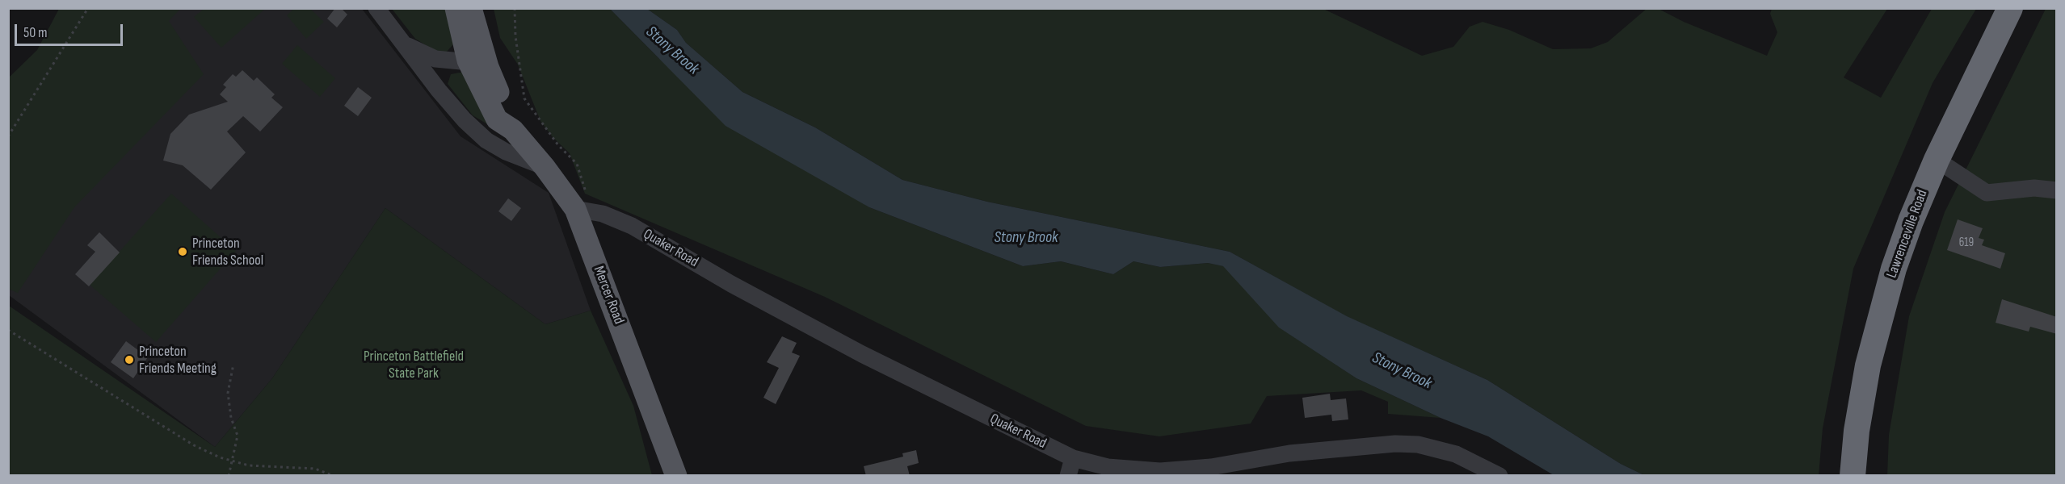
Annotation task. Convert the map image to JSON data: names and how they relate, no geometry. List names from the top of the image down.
{
  "streets": {
    "highway": ["Lawrenceville Road"],
    "main road": ["Mercer Road"],
    "street": ["Quaker Road"]
  },
  "crossings": [
    ["Quaker Road", "Mercer Road"]
  ],
  "water": ["Stony Brook"],
  "parks": ["Princeton Battlefield State Park"],
  "places": ["Princeton Friends School", "Princeton Friends Meeting"],
  "house_numbers": ["619"],
  "scale_bar": "50 m"
}
